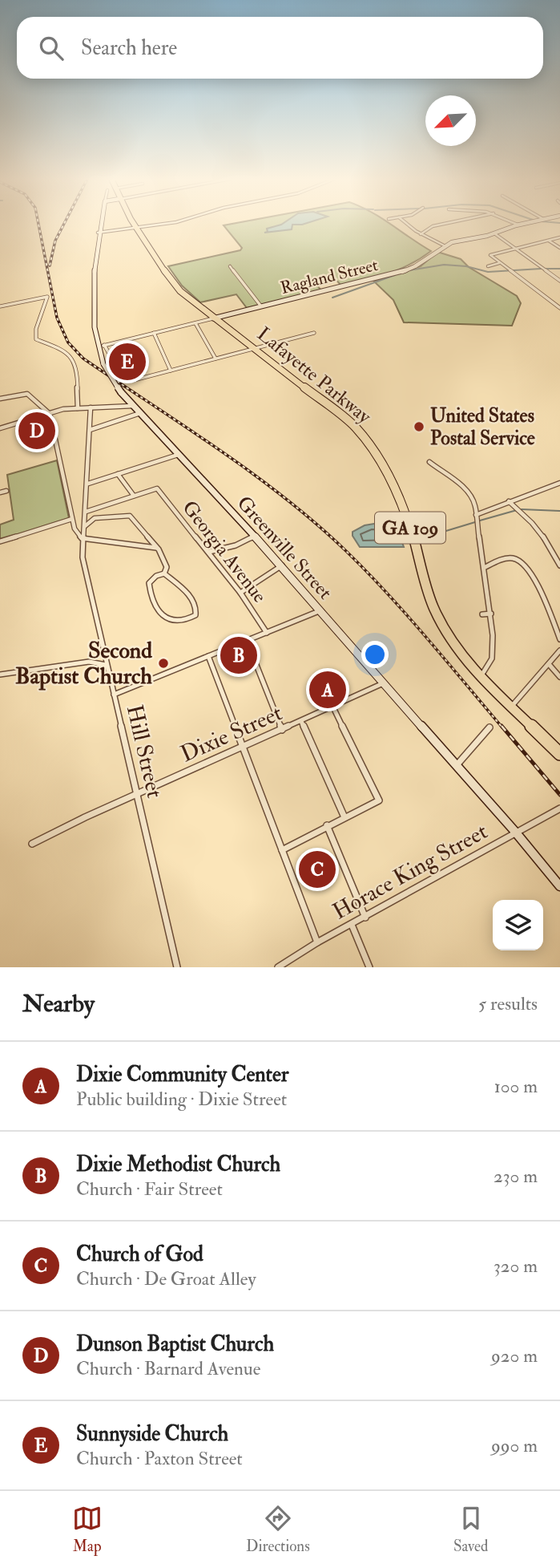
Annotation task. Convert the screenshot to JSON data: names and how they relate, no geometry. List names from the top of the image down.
{
  "streets": {
    "highway": ["Lafayette Parkway", "GA 109"],
    "street": [
      "Ragland Street",
      "Greenville Street",
      "Georgia Avenue",
      "Dixie Street",
      "Hill Street",
      "Horace King Street"
    ]
  },
  "crossings": [
    ["Ragland Street", "Lafayette Parkway"],
    ["Ragland Street", "Greenville Street"],
    ["Greenville Street", "Dixie Street"],
    ["Greenville Street", "Horace King Street"],
    ["Dixie Street", "Hill Street"]
  ],
  "places": ["United States Postal Service", "Second Baptist Church"],
  "north": "bottom left",
  "page": {
    "search": "Search here",
    "pins": [
      "E",
      "D",
      "B",
      "A",
      "C"
    ],
    "heading": ["Nearby", "5 results"],
    "list": [
      {
        "mark": "A",
        "name": "Dixie Community Center",
        "note": "Public building · Dixie Street",
        "value": "100 m"
      },
      {
        "mark": "B",
        "name": "Dixie Methodist Church",
        "note": "Church · Fair Street",
        "value": "230 m"
      },
      {
        "mark": "C",
        "name": "Church of God",
        "note": "Church · De Groat Alley",
        "value": "320 m"
      },
      {
        "mark": "D",
        "name": "Dunson Baptist Church",
        "note": "Church · Barnard Avenue",
        "value": "920 m"
      },
      {
        "mark": "E",
        "name": "Sunnyside Church",
        "note": "Church · Paxton Street",
        "value": "990 m"
      }
    ],
    "nav": ["Map", "Directions", "Saved"]
  }
}
